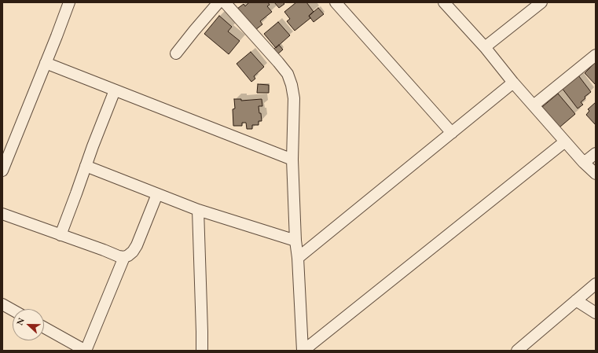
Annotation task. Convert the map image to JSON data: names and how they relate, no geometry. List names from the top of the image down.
{
  "north": "left"
}
